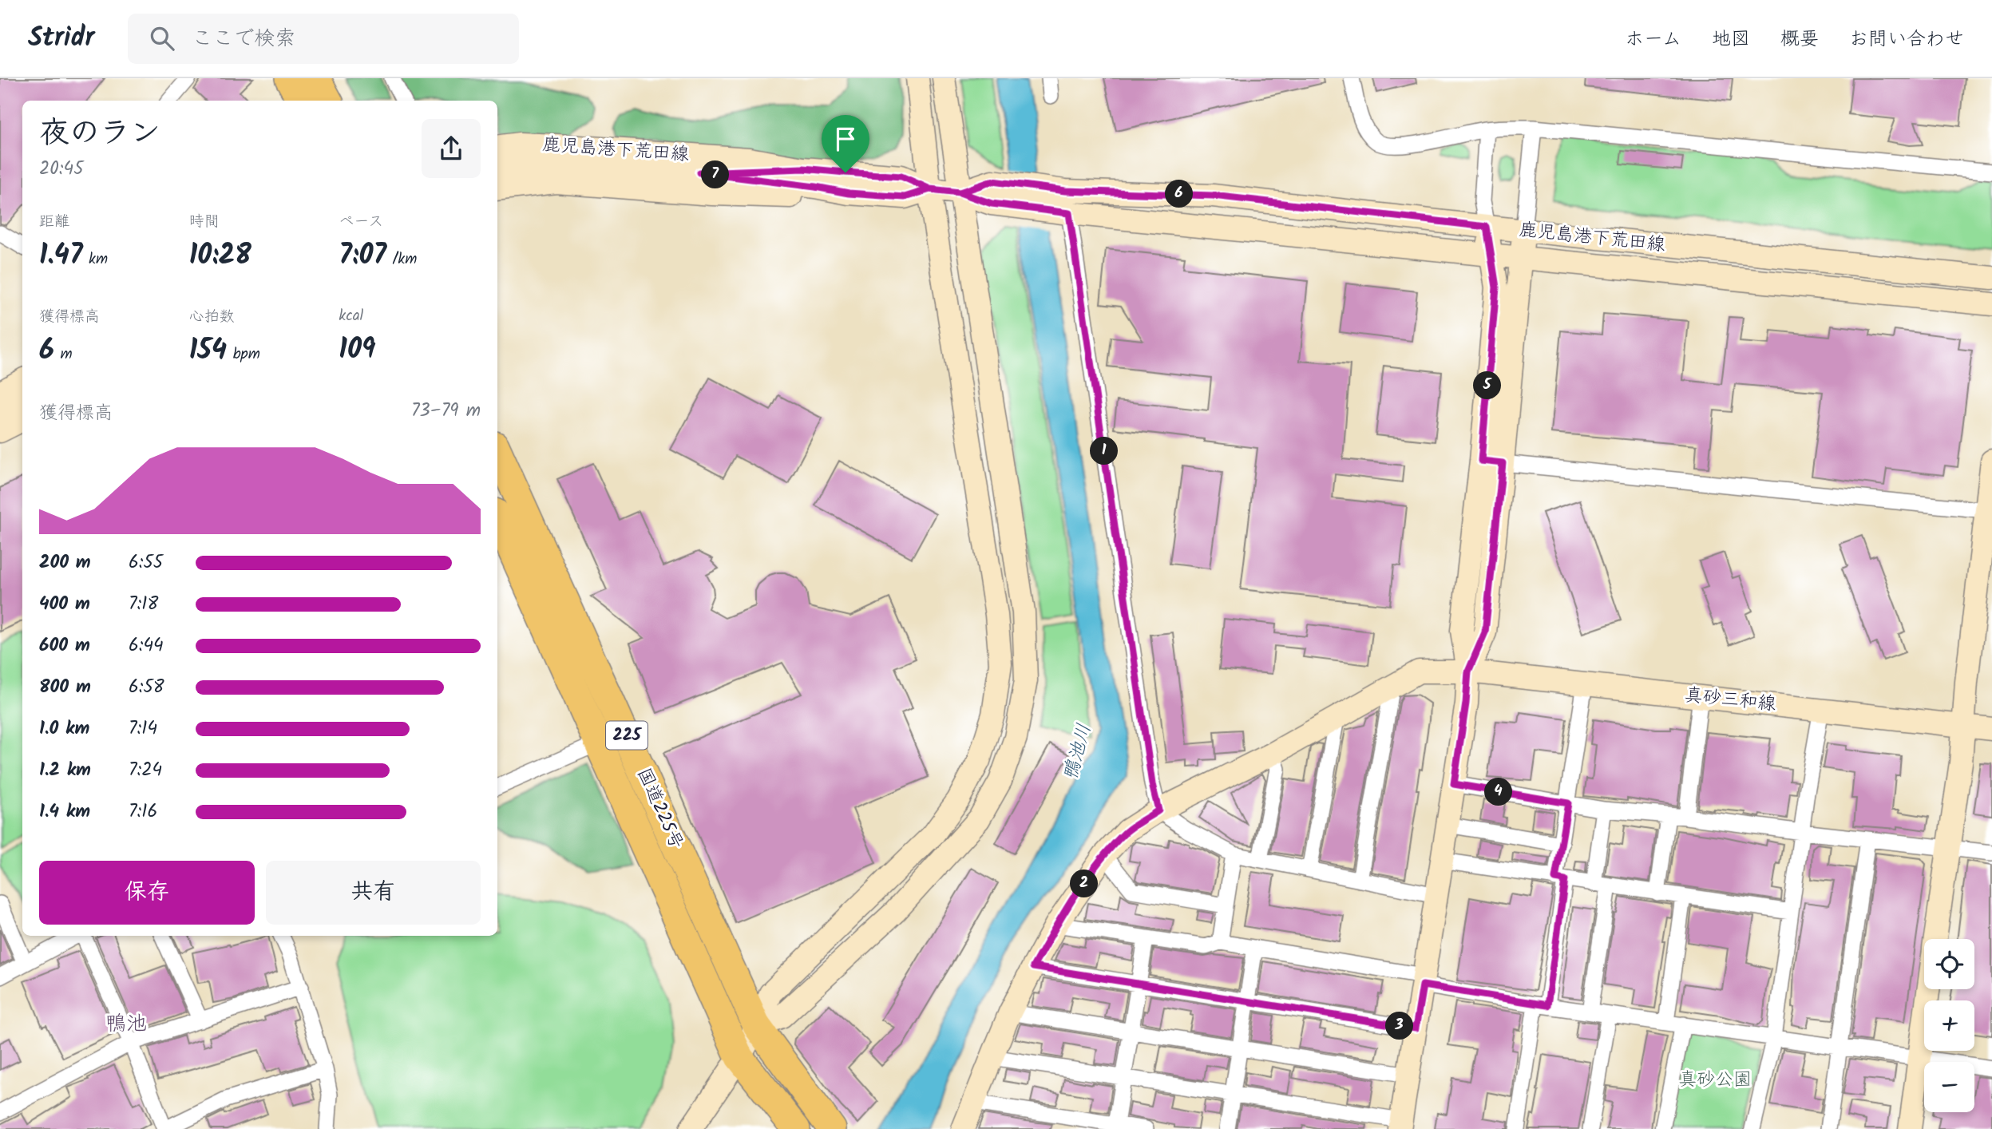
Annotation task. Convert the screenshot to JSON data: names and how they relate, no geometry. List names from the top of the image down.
{
  "streets": {
    "highway": ["225", "国道225号"],
    "street": ["鹿児島港下荒田線", "真砂三和線"]
  },
  "districts": ["鴨池"],
  "water": ["鴨池川"],
  "parks": ["真砂公園"],
  "page": {
    "header": "Stridr",
    "search": "ここで検索",
    "nav": [
      "ホーム",
      "地図",
      "概要",
      "お問い合わせ"
    ],
    "heading": ["夜のラン", "20:45"],
    "pins": [
      "7",
      "6",
      "5",
      "1",
      "4",
      "2",
      "3"
    ],
    "stats": [
      ["距離", "1.47 km"],
      ["時間", "10:28"],
      ["ペース", "7:07 /km"],
      ["獲得標高", "6 m"],
      ["心拍数", "154 bpm"],
      ["kcal", "109"]
    ],
    "chart": ["獲得標高", "73–79 m"],
    "list": [
      {
        "name": "200 m",
        "note": "6:55"
      },
      {
        "name": "400 m",
        "note": "7:18"
      },
      {
        "name": "600 m",
        "note": "6:44"
      },
      {
        "name": "800 m",
        "note": "6:58"
      },
      {
        "name": "1.0 km",
        "note": "7:14"
      },
      {
        "name": "1.2 km",
        "note": "7:24"
      },
      {
        "name": "1.4 km",
        "note": "7:16"
      }
    ],
    "buttons": ["保存", "共有"],
    "map_buttons": ["+", "−"]
  }
}
